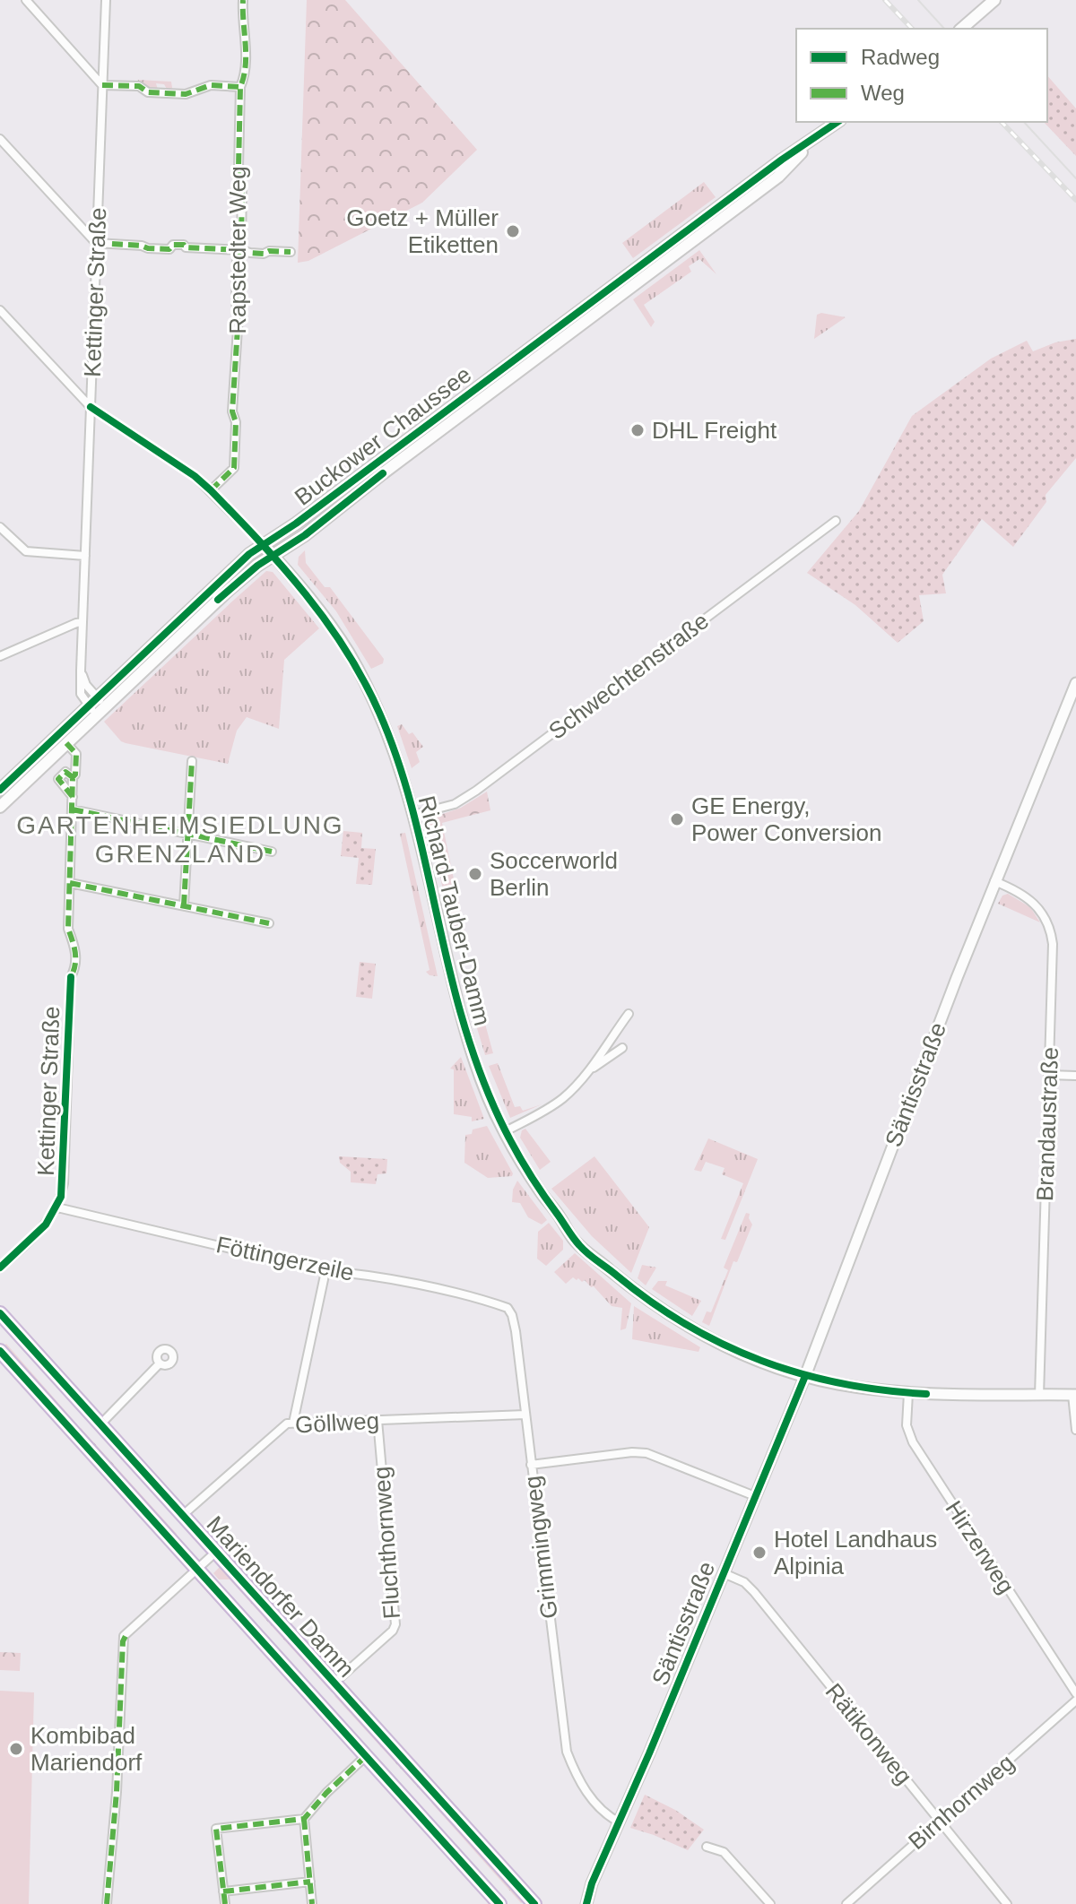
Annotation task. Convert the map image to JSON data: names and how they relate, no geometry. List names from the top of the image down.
{
  "streets": {
    "main road": ["Buckower Chaussee", "Mariendorfer Damm"],
    "street": [
      "Rapstedter Weg",
      "Kettinger Straße",
      "Schwechtenstraße",
      "Richard-Tauber-Damm",
      "Säntisstraße",
      "Brandaustraße",
      "Föttingerzeile",
      "Göllweg",
      "Fluchthornweg",
      "Grimmingweg",
      "Hirzerweg",
      "Rätikonweg",
      "Birnhornweg"
    ]
  },
  "crossings": [
    ["Kettinger Straße", "Buckower Chaussee"],
    ["Kettinger Straße", "Föttingerzeile"],
    ["Buckower Chaussee", "Richard-Tauber-Damm"],
    ["Schwechtenstraße", "Richard-Tauber-Damm"],
    ["Richard-Tauber-Damm", "Säntisstraße"],
    ["Richard-Tauber-Damm", "Brandaustraße"],
    ["Richard-Tauber-Damm", "Hirzerweg"],
    ["Säntisstraße", "Brandaustraße"],
    ["Säntisstraße", "Grimmingweg"],
    ["Säntisstraße", "Rätikonweg"],
    ["Föttingerzeile", "Grimmingweg"],
    ["Göllweg", "Fluchthornweg"],
    ["Göllweg", "Grimmingweg"],
    ["Göllweg", "Mariendorfer Damm"],
    ["Fluchthornweg", "Mariendorfer Damm"],
    ["Rätikonweg", "Birnhornweg"]
  ],
  "districts": ["GARTENHEIMSIEDLUNG GRENZLAND"],
  "places": [
    "Goetz + Müller Etiketten",
    "DHL Freight",
    "GE Energy, Power Conversion",
    "Soccerworld Berlin",
    "Hotel Landhaus Alpinia",
    "Kombibad Mariendorf"
  ],
  "legend": ["Radweg", "Weg"]
}
